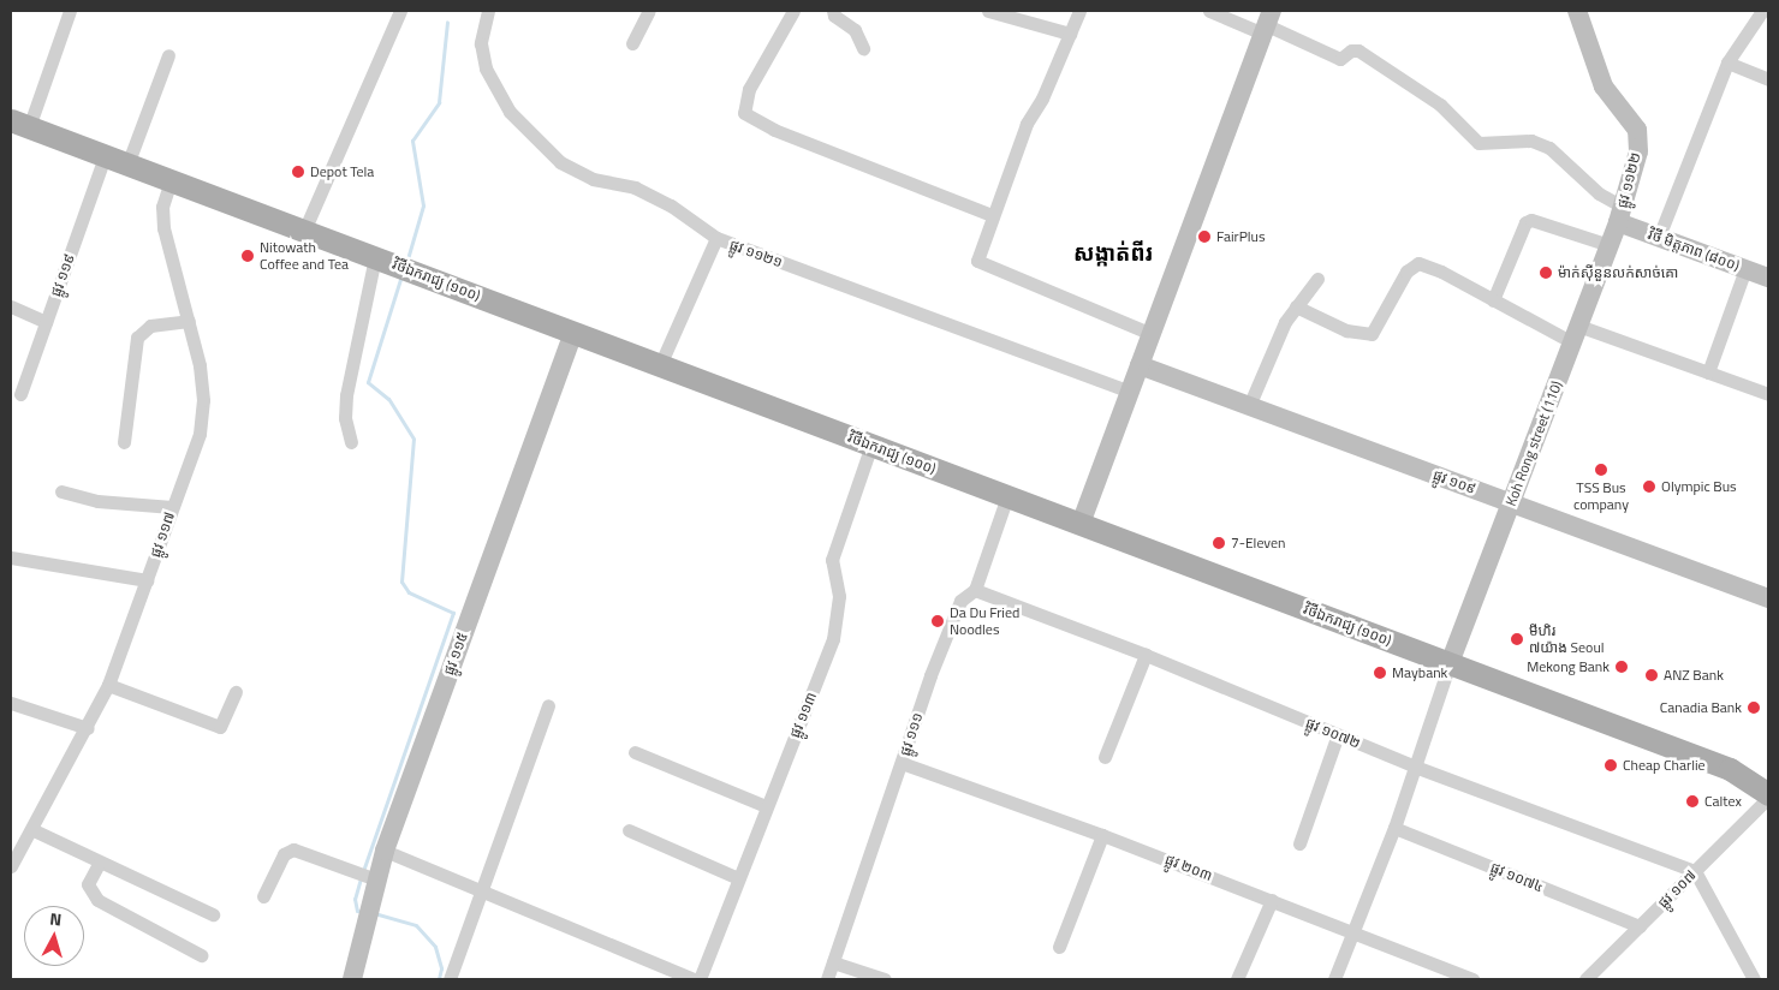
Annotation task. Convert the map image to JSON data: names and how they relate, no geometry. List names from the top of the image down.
{
  "streets": {
    "main road": ["វិថីឯករាជ្យ (១០០)"],
    "street": [
      "ផ្លូវ ១១២២",
      "វិថី មិត្តភាព (៨០០)",
      "ផ្លូវ ១១២១",
      "ផ្លូវ ១១៩",
      "Koh Rong street (110)",
      "ផ្លូវ ១០៩",
      "ផ្លូវ ១១៧",
      "ផ្លូវ ១១៥",
      "ផ្លូវ ១១៣",
      "ផ្លូវ ១០៧២",
      "ផ្លូវ ១១១",
      "ផ្លូវ ២០៣",
      "ផ្លូវ ១០៧៤",
      "ផ្លូវ ១០៧"
    ]
  },
  "crossings": [
    ["ផ្លូវ ១១២២", "វិថី មិត្តភាព (៨០០)"],
    ["ផ្លូវ ១១២២", "Koh Rong street (110)"],
    ["វិថី មិត្តភាព (៨០០)", "Koh Rong street (110)"],
    ["ផ្លូវ ១១៩", "វិថីឯករាជ្យ (១០០)"],
    ["វិថីឯករាជ្យ (១០០)", "Koh Rong street (110)"],
    ["វិថីឯករាជ្យ (១០០)", "ផ្លូវ ១១៧"],
    ["វិថីឯករាជ្យ (១០០)", "ផ្លូវ ១១៥"],
    ["វិថីឯករាជ្យ (១០០)", "ផ្លូវ ១១៣"],
    ["វិថីឯករាជ្យ (១០០)", "ផ្លូវ ១១១"],
    ["វិថីឯករាជ្យ (១០០)", "ផ្លូវ ១០៧"],
    ["Koh Rong street (110)", "ផ្លូវ ១០៩"],
    ["ផ្លូវ ១០៧២", "ផ្លូវ ១១១"],
    ["ផ្លូវ ១០៧២", "ផ្លូវ ១០៧"],
    ["ផ្លូវ ១១១", "ផ្លូវ ២០៣"],
    ["ផ្លូវ ១០៧៤", "ផ្លូវ ១០៧"]
  ],
  "districts": ["សង្កាត់ពីរ"],
  "places": [
    "Depot Tela",
    "FairPlus",
    "Nitowath Coffee and Tea",
    "ម៉ាក់សុីនួនលក់សាច់គោ",
    "TSS Bus company",
    "Olympic Bus",
    "7-Eleven",
    "Da Du Fried Noodles",
    "មីហិរ ៧យ៉ាង Seoul",
    "Mekong Bank",
    "Maybank",
    "ANZ Bank",
    "Canadia Bank",
    "Cheap Charlie",
    "Caltex"
  ],
  "north": "top"
}
